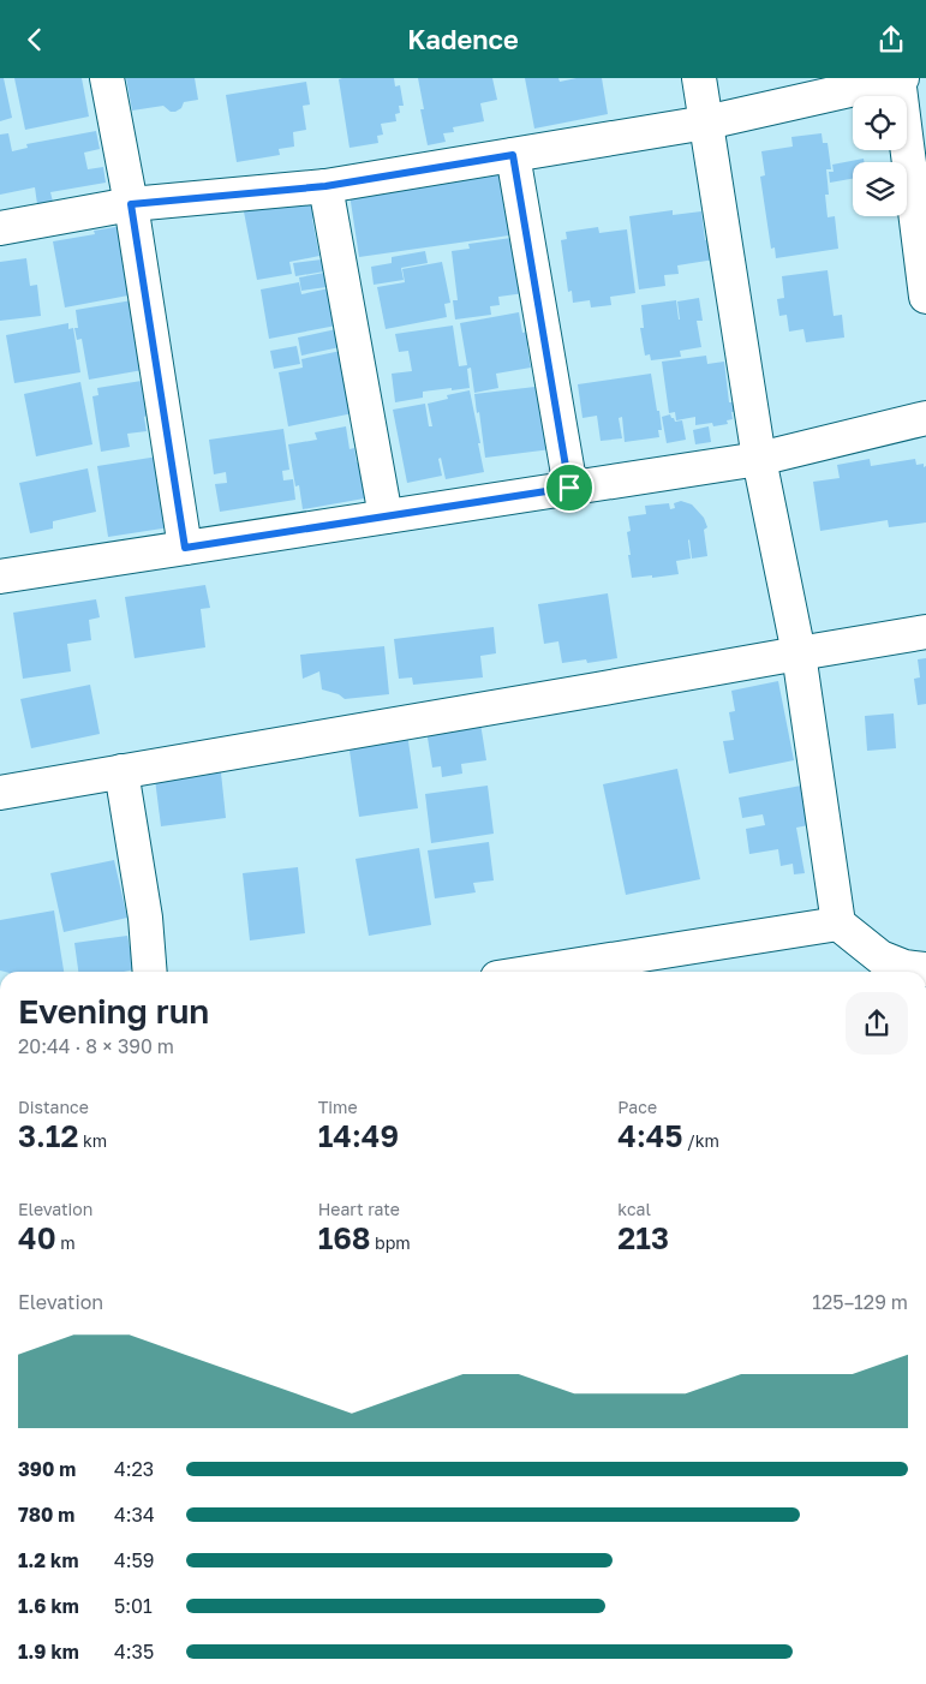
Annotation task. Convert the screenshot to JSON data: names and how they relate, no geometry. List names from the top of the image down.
{
  "page": {
    "header": "Kadence",
    "heading": ["Evening run", "20:44 · 8 × 390 m"],
    "stats": [
      ["Distance", "3.12 km"],
      ["Time", "14:49"],
      ["Pace", "4:45 /km"],
      ["Elevation", "40 m"],
      ["Heart rate", "168 bpm"],
      ["kcal", "213"]
    ],
    "chart": ["Elevation", "125–129 m"],
    "list": [
      {
        "name": "390 m",
        "note": "4:23"
      },
      {
        "name": "780 m",
        "note": "4:34"
      },
      {
        "name": "1.2 km",
        "note": "4:59"
      },
      {
        "name": "1.6 km",
        "note": "5:01"
      },
      {
        "name": "1.9 km",
        "note": "4:35"
      }
    ]
  }
}
